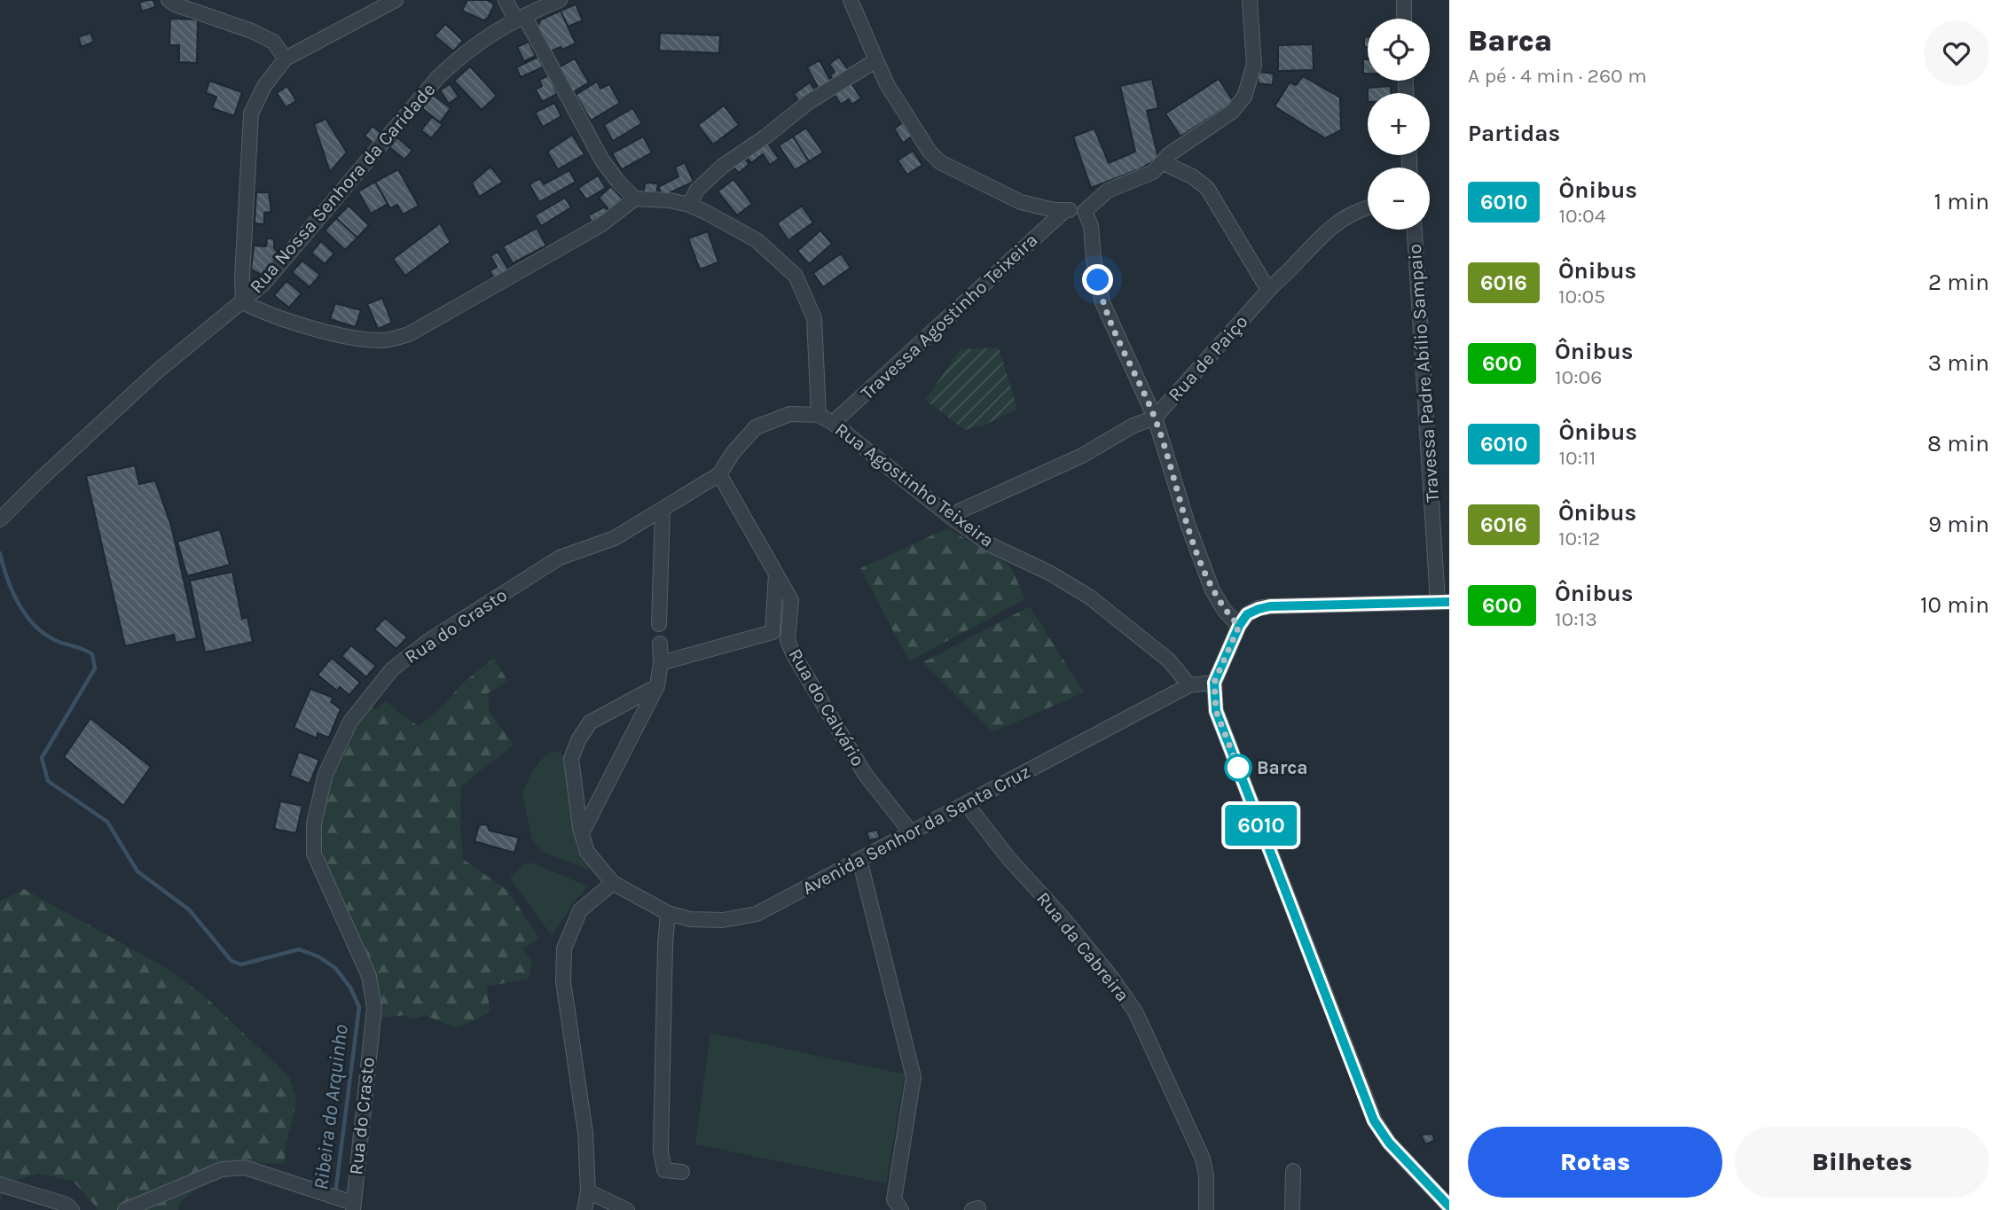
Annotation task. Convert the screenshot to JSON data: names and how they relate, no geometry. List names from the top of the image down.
{
  "streets": {
    "street": [
      "Rua Nossa Senhora da Caridade",
      "Travessa Agostinho Teixeira",
      "Rua de Paiço",
      "Travessa Padre Abílio Sampaio",
      "Rua Agostinho Teixeira",
      "Rua do Crasto",
      "Rua do Calvário",
      "Avenida Senhor da Santa Cruz",
      "Rua da Cabreira"
    ]
  },
  "crossings": [
    ["Travessa Agostinho Teixeira", "Rua Agostinho Teixeira"],
    ["Rua de Paiço", "Rua Agostinho Teixeira"],
    ["Rua Agostinho Teixeira", "Rua do Crasto"],
    ["Rua Agostinho Teixeira", "Avenida Senhor da Santa Cruz"],
    ["Rua do Crasto", "Rua do Calvário"],
    ["Rua do Calvário", "Avenida Senhor da Santa Cruz"],
    ["Avenida Senhor da Santa Cruz", "Rua da Cabreira"]
  ],
  "water": ["Ribeira do Arquinho"],
  "places": ["Barca"],
  "lines": ["bus line 6010"],
  "page": {
    "on_map": "6010",
    "heading": [
      ["Barca", "A pé · 4 min · 260 m"],
      "Partidas"
    ],
    "map_buttons": ["+", "−"],
    "list": [
      {
        "mark": "6010",
        "name": "Ônibus",
        "note": "10:04",
        "value": "1 min"
      },
      {
        "mark": "6016",
        "name": "Ônibus",
        "note": "10:05",
        "value": "2 min"
      },
      {
        "mark": "600",
        "name": "Ônibus",
        "note": "10:06",
        "value": "3 min"
      },
      {
        "mark": "6010",
        "name": "Ônibus",
        "note": "10:11",
        "value": "8 min"
      },
      {
        "mark": "6016",
        "name": "Ônibus",
        "note": "10:12",
        "value": "9 min"
      },
      {
        "mark": "600",
        "name": "Ônibus",
        "note": "10:13",
        "value": "10 min"
      }
    ],
    "buttons": ["Rotas", "Bilhetes"]
  }
}
